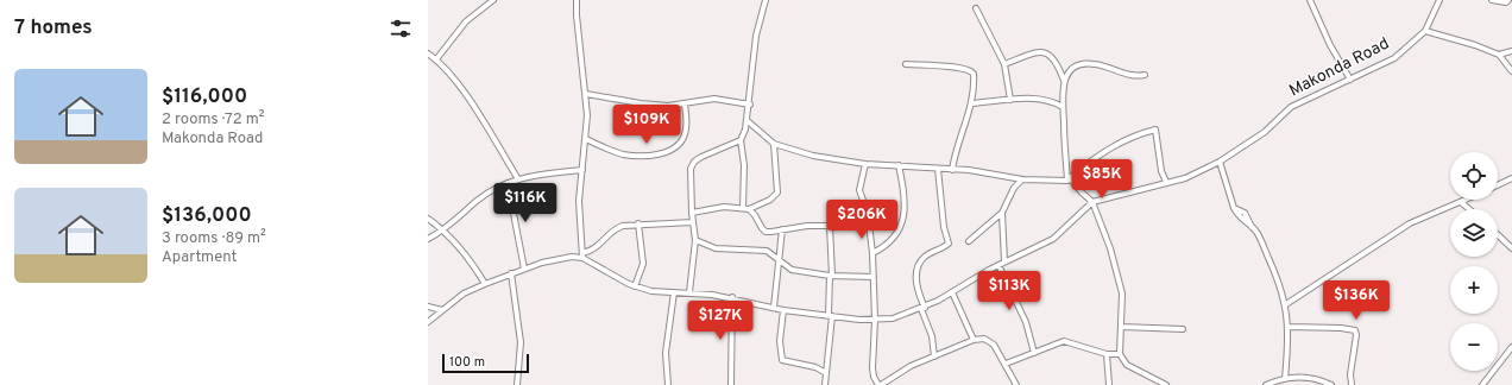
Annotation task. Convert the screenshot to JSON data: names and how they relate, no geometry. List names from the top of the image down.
{
  "streets": {
    "street": ["Makonda Road"]
  },
  "scale_bar": "100 m",
  "page": {
    "heading": "7 homes",
    "list": [
      {
        "name": "$116,000",
        "note": "2 rooms · 72 m² · Makonda Road"
      },
      {
        "name": "$136,000",
        "note": "3 rooms · 89 m² · Apartment"
      }
    ],
    "price": [
      "$109K",
      "$85K",
      "$116K",
      "$206K",
      "$113K",
      "$136K",
      "$127K"
    ],
    "map_buttons": ["+", "−"],
    "scale": "100 m"
  }
}
